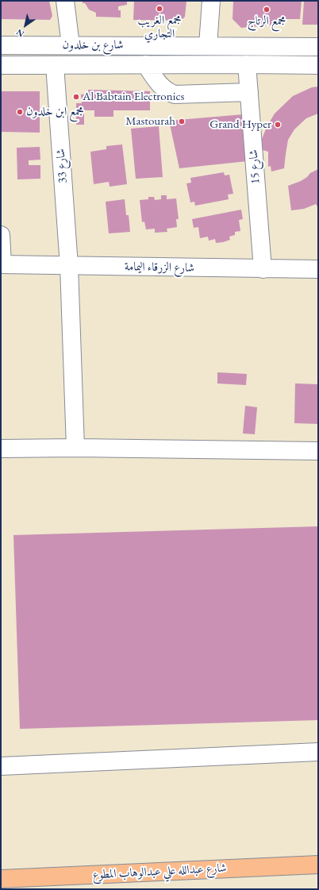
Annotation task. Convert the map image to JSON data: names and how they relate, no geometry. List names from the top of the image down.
{
  "streets": {
    "main road": ["شارع عبدالله علي عبدالوهاب المطوع"],
    "street": [
      "شارع بن خلدون",
      "شارع 33",
      "شارع 15",
      "شارع الزرقاء اليمامة"
    ]
  },
  "crossings": [
    ["شارع بن خلدون", "شارع 33"],
    ["شارع بن خلدون", "شارع 15"],
    ["شارع 33", "شارع الزرقاء اليمامة"],
    ["شارع 15", "شارع الزرقاء اليمامة"]
  ],
  "places": [
    "مجمع الغريب التجاري",
    "مجمع الرتاج",
    "Al Babtain Electronics",
    "مجمع ابن خلدون",
    "Mastourah",
    "Grand Hyper"
  ],
  "north": "bottom left"
}
